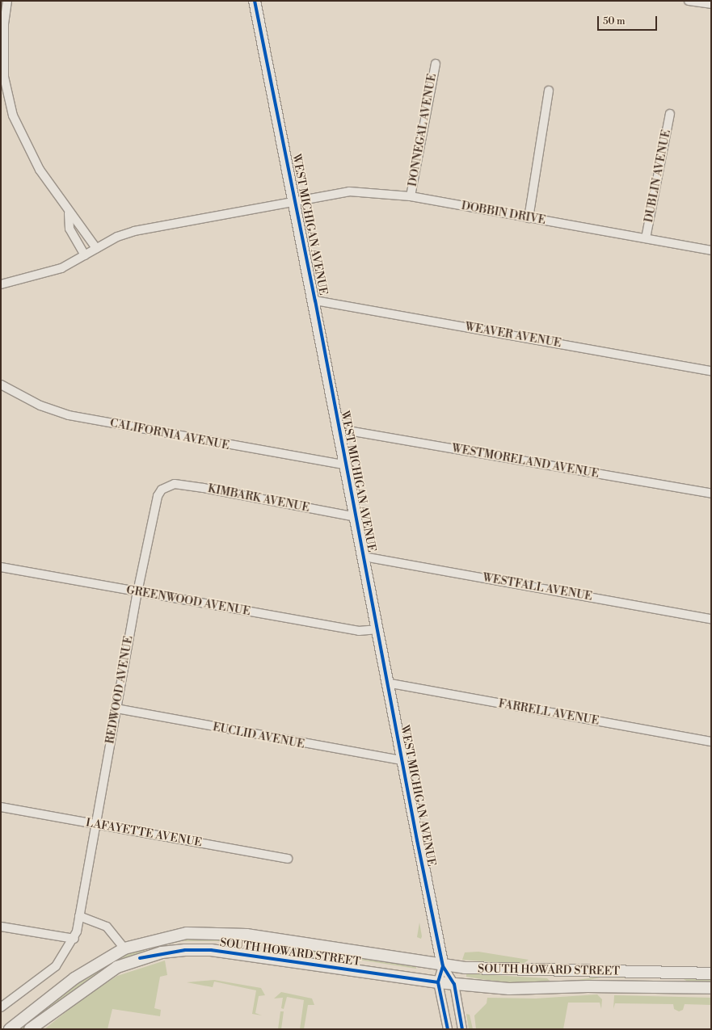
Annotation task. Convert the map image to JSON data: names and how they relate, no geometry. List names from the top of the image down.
{
  "streets": {
    "street": [
      "DONNEGAL AVENUE",
      "DUBLIN AVENUE",
      "DOBBIN DRIVE",
      "WEST MICHIGAN AVENUE",
      "WEAVER AVENUE",
      "CALIFORNIA AVENUE",
      "WESTMORELAND AVENUE",
      "KIMBARK AVENUE",
      "WESTFALL AVENUE",
      "GREENWOOD AVENUE",
      "REDWOOD AVENUE",
      "FARRELL AVENUE",
      "EUCLID AVENUE",
      "LAFAYETTE AVENUE",
      "SOUTH HOWARD STREET"
    ]
  },
  "crossings": [
    ["DONNEGAL AVENUE", "DOBBIN DRIVE"],
    ["DUBLIN AVENUE", "DOBBIN DRIVE"],
    ["DOBBIN DRIVE", "WEST MICHIGAN AVENUE"],
    ["WEST MICHIGAN AVENUE", "WEAVER AVENUE"],
    ["WEST MICHIGAN AVENUE", "CALIFORNIA AVENUE"],
    ["WEST MICHIGAN AVENUE", "WESTMORELAND AVENUE"],
    ["WEST MICHIGAN AVENUE", "KIMBARK AVENUE"],
    ["WEST MICHIGAN AVENUE", "WESTFALL AVENUE"],
    ["WEST MICHIGAN AVENUE", "GREENWOOD AVENUE"],
    ["WEST MICHIGAN AVENUE", "FARRELL AVENUE"],
    ["WEST MICHIGAN AVENUE", "EUCLID AVENUE"],
    ["WEST MICHIGAN AVENUE", "SOUTH HOWARD STREET"],
    ["KIMBARK AVENUE", "REDWOOD AVENUE"],
    ["GREENWOOD AVENUE", "REDWOOD AVENUE"],
    ["REDWOOD AVENUE", "EUCLID AVENUE"],
    ["REDWOOD AVENUE", "LAFAYETTE AVENUE"]
  ],
  "scale_bar": "50 m"
}
